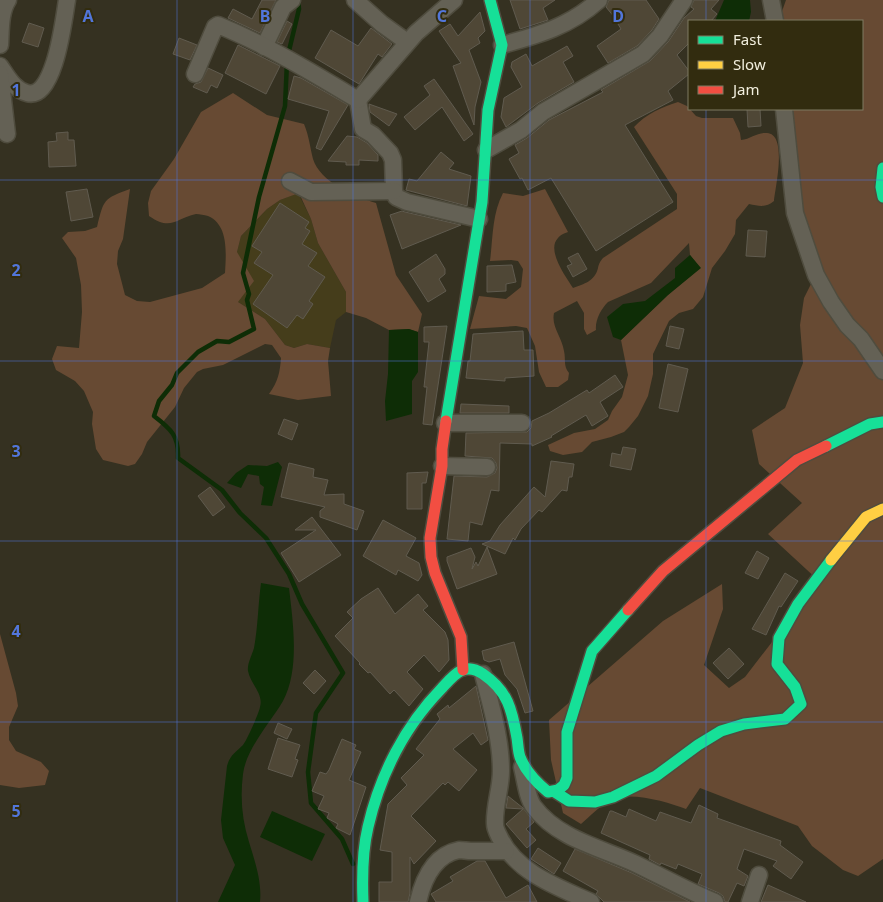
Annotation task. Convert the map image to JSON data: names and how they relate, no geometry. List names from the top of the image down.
{
  "legend": ["Fast", "Slow", "Jam"],
  "grid": {
    "columns": [
      "A",
      "B",
      "C",
      "D"
    ],
    "rows": [
      "1",
      "2",
      "3",
      "4",
      "5"
    ]
  }
}
